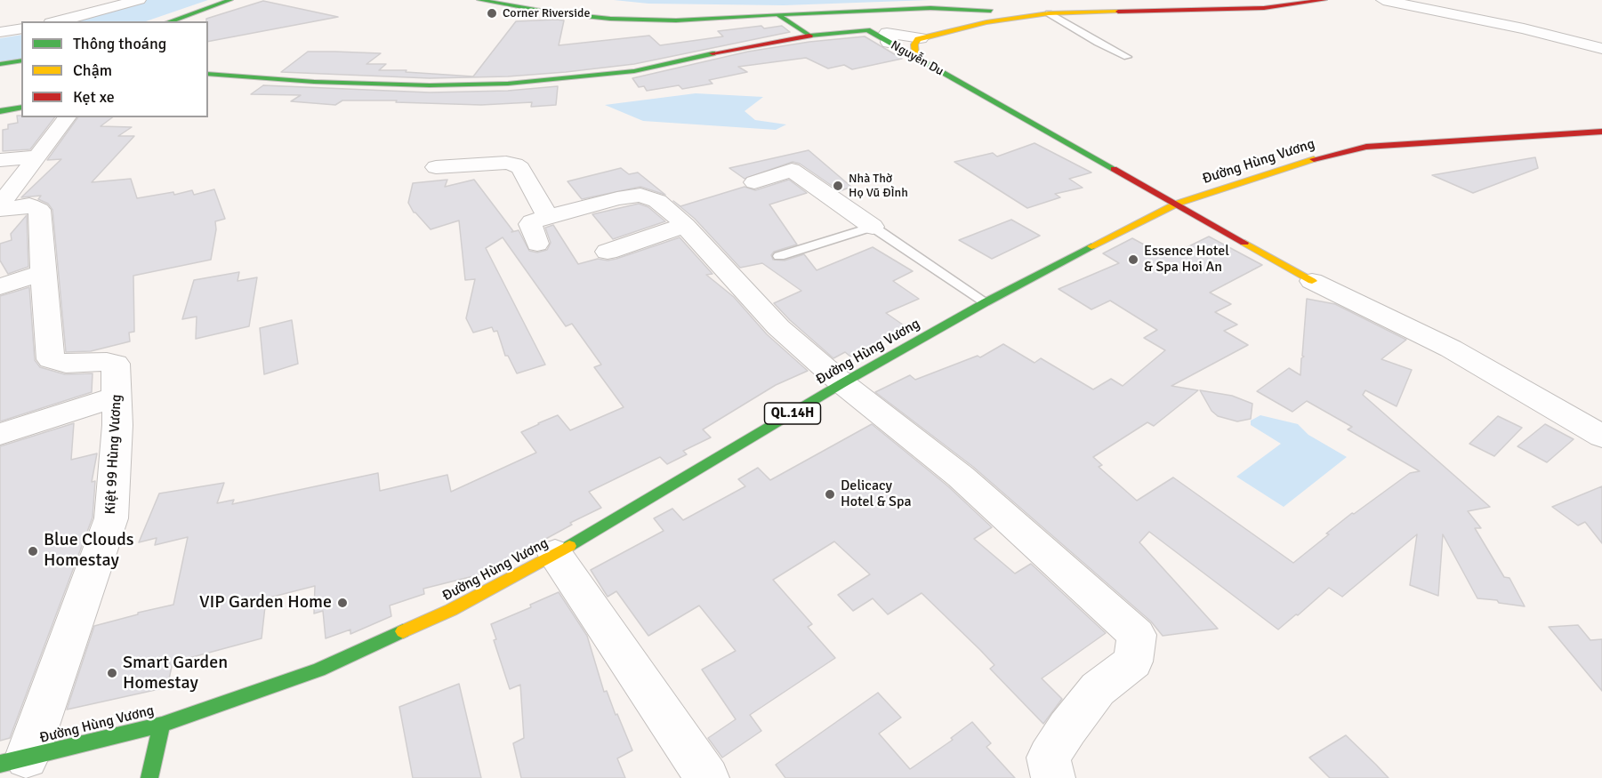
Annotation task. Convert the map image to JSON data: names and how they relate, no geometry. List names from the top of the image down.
{
  "streets": {
    "street": [
      "Nguyễn Du",
      "Đường Hùng Vương",
      "QL.14H",
      "Kiệt 99 Hùng Vương"
    ]
  },
  "crossings": [
    ["Nguyễn Du", "Đường Hùng Vương"],
    ["Đường Hùng Vương", "Kiệt 99 Hùng Vương"]
  ],
  "places": [
    "Corner Riverside",
    "Nhà Thờ Họ Vũ ĐÌnh",
    "Essence Hotel & Spa Hoi An",
    "Delicacy Hotel & Spa",
    "Blue Clouds Homestay",
    "VIP Garden Home",
    "Smart Garden Homestay"
  ],
  "legend": ["Thông thoáng", "Chậm", "Kẹt xe"]
}
